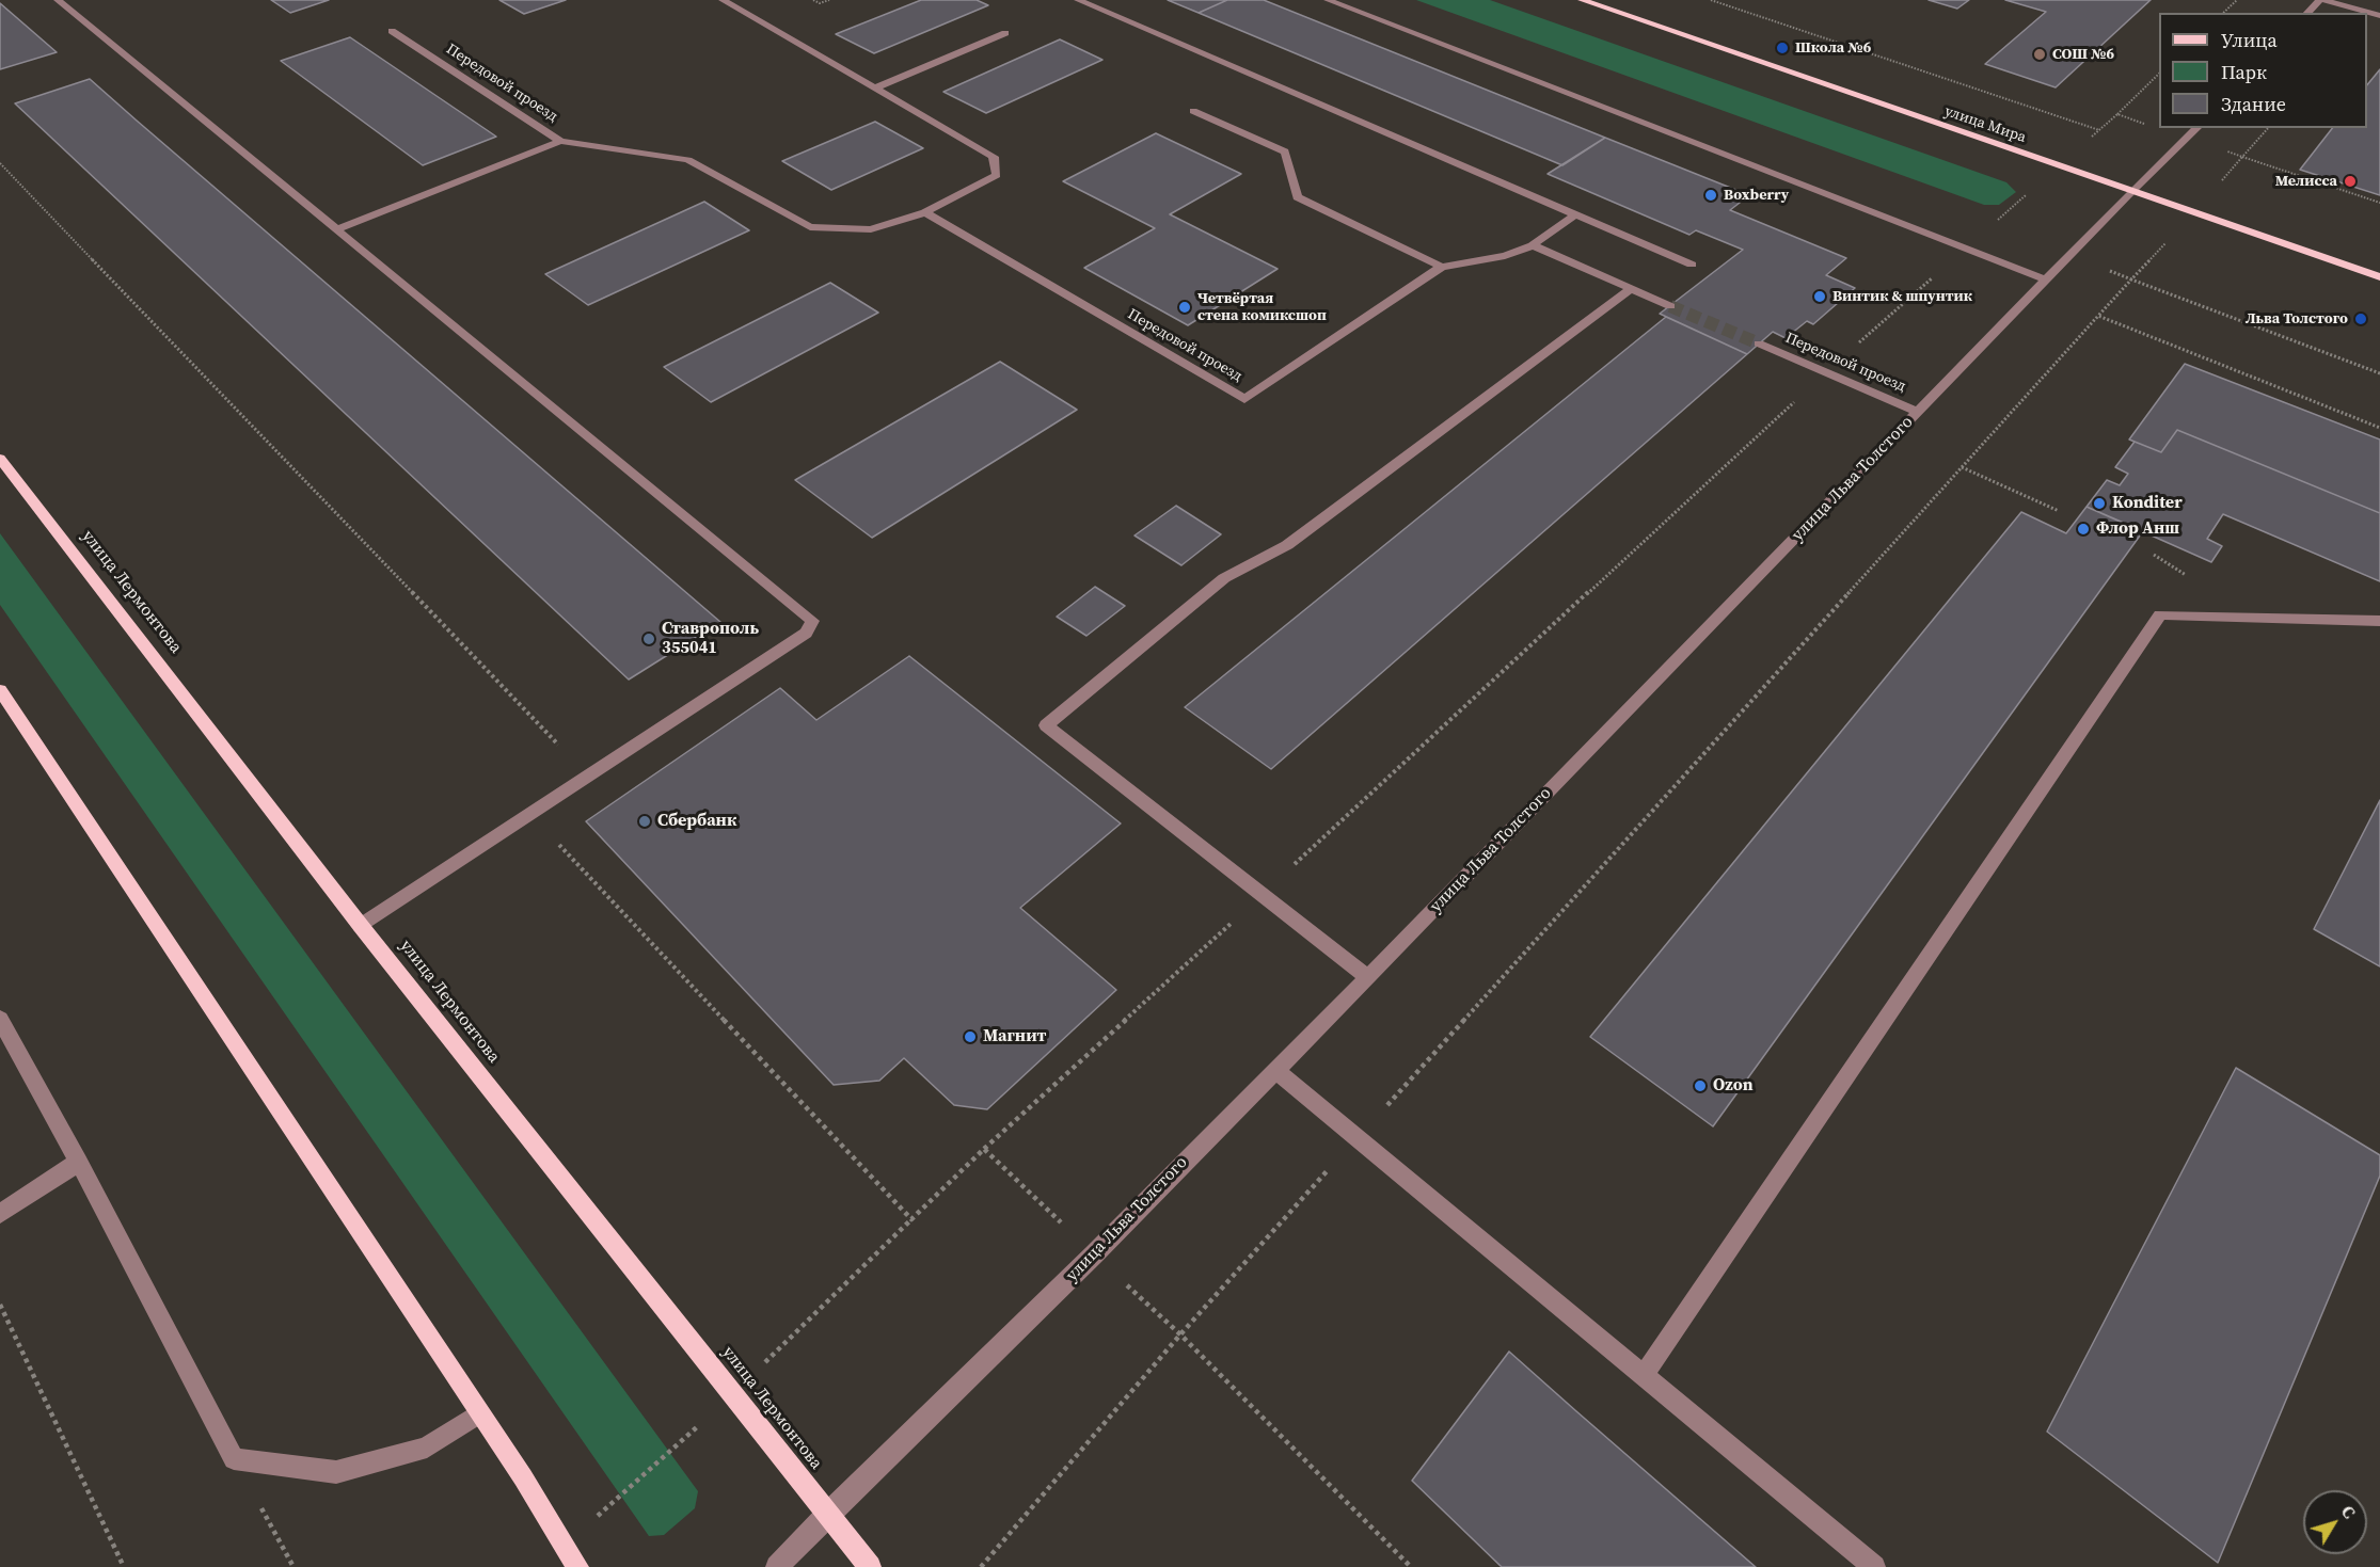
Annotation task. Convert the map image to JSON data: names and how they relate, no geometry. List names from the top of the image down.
{
  "streets": {
    "main road": ["улица Мира", "улица Лермонтова"],
    "street": ["Передовой проезд", "улица Льва Толстого"]
  },
  "crossings": [
    ["Передовой проезд", "улица Льва Толстого"],
    ["улица Мира", "улица Льва Толстого"],
    ["улица Льва Толстого", "улица Лермонтова"]
  ],
  "places": [
    "Школа №6",
    "СОШ №6",
    "Мелисса",
    "Boxberry",
    "Винтик & шпунтик",
    "Четвёртая стена комиксшоп",
    "Льва Толстого",
    "Konditer",
    "Флор Анш",
    "Ставрополь 355041",
    "Сбербанк",
    "Магнит",
    "Ozon"
  ],
  "legend": ["Улица", "Парк", "Здание"],
  "north": "top right"
}
